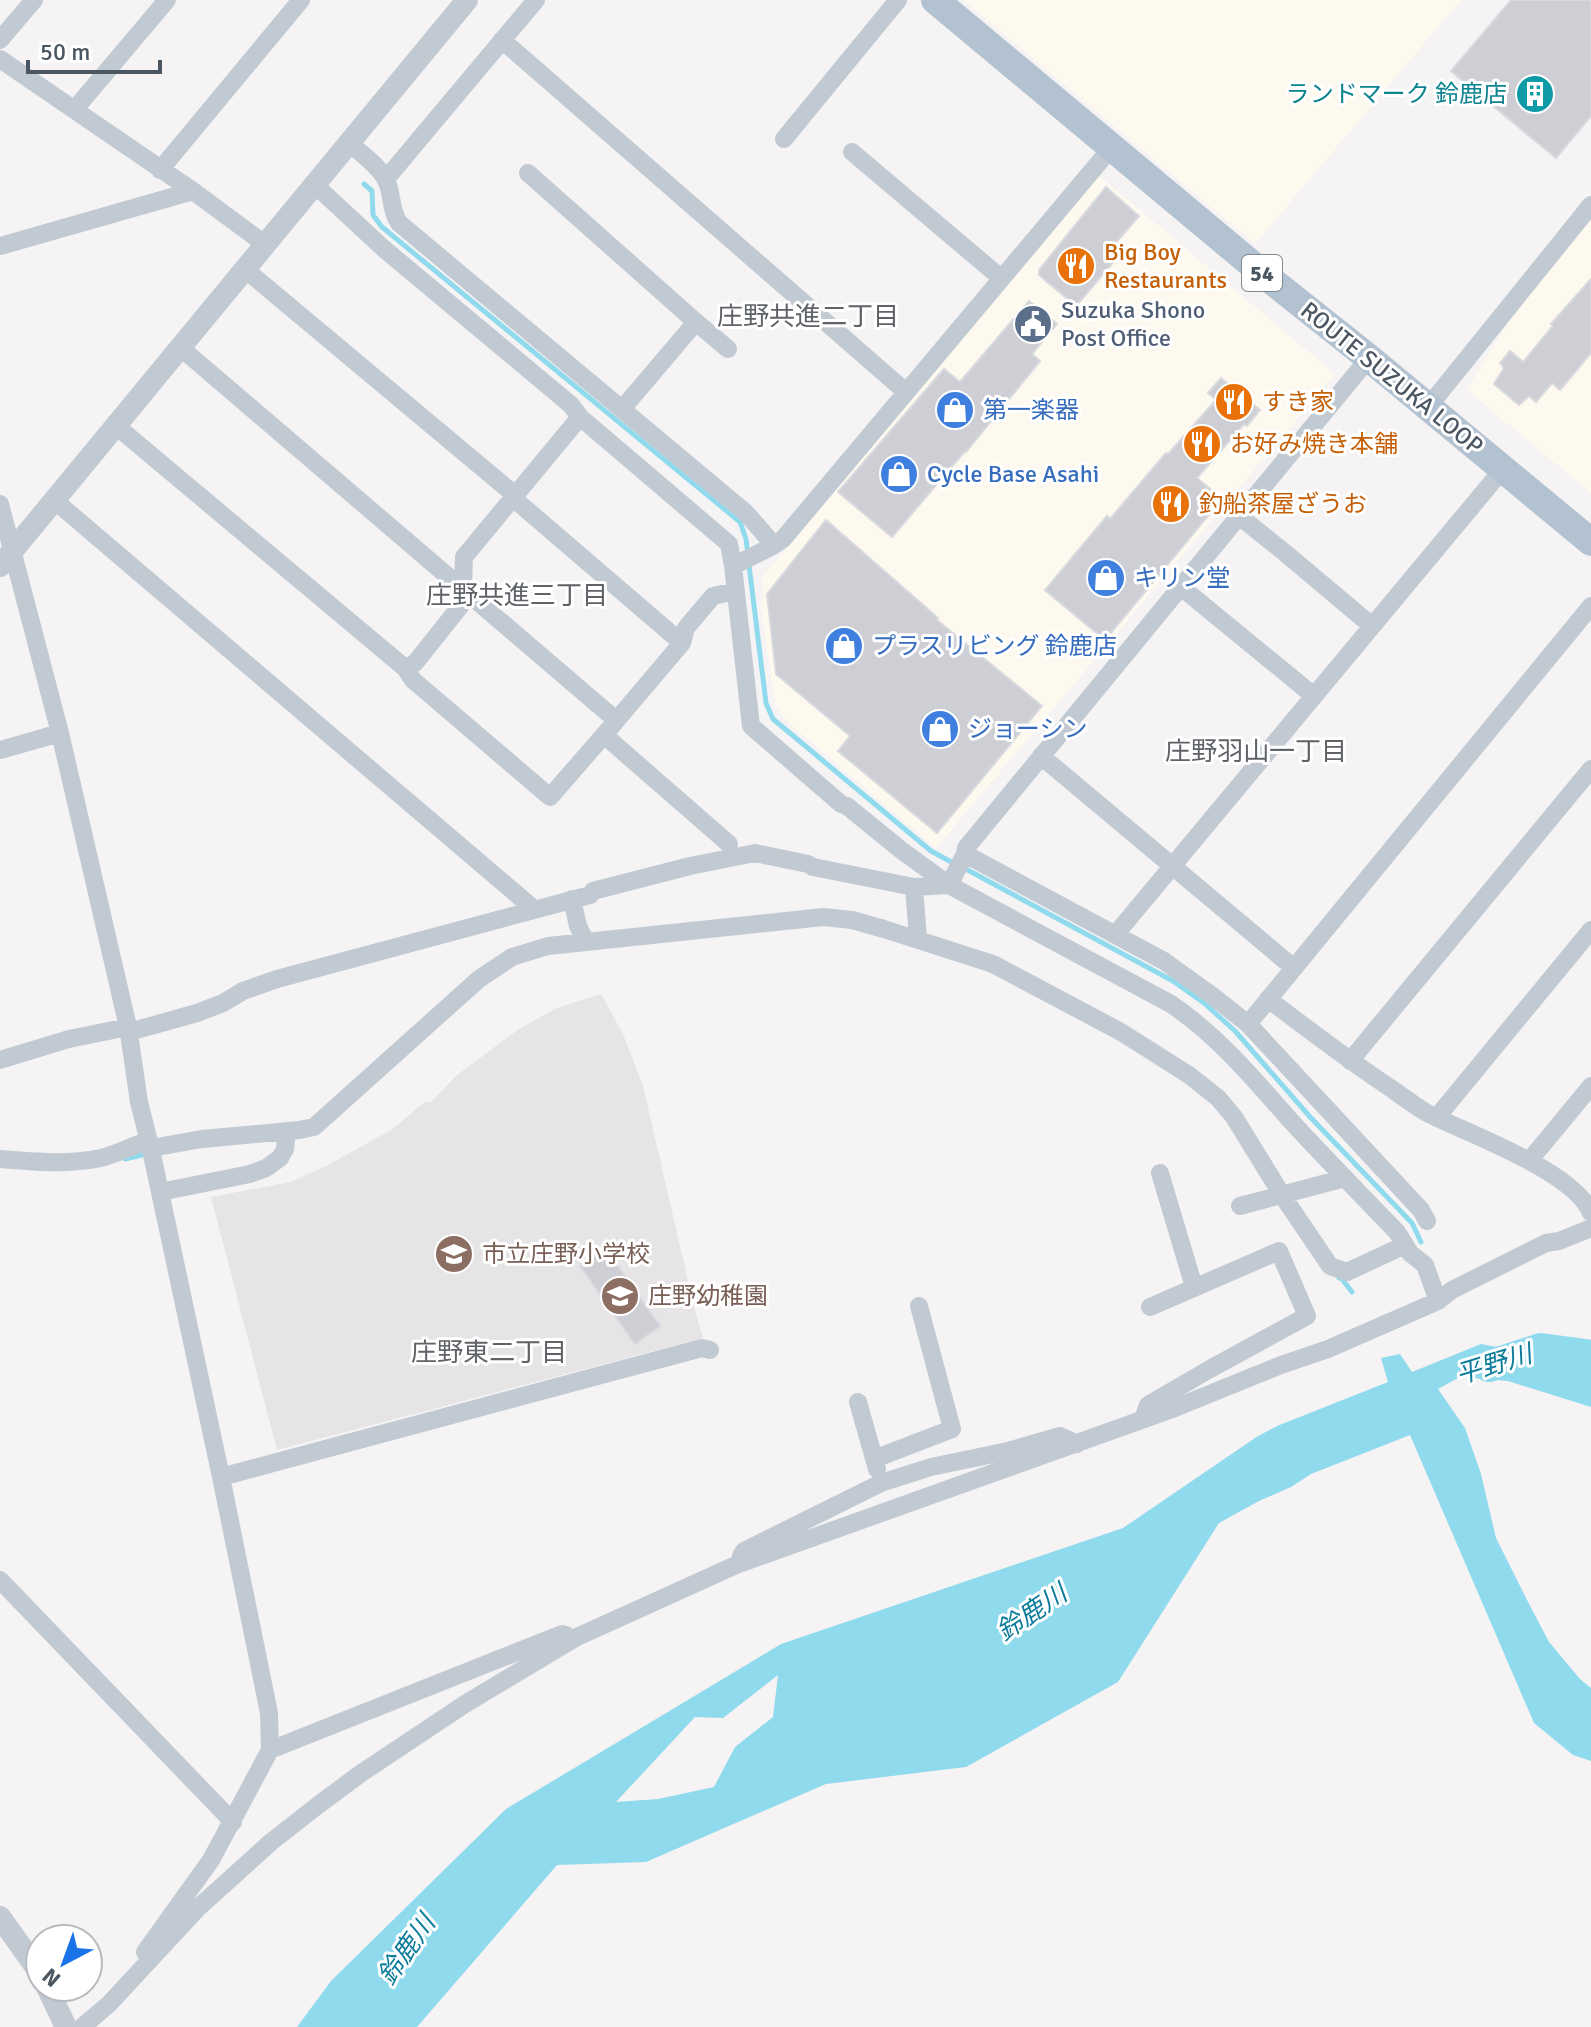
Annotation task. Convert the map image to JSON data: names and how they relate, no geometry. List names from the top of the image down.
{
  "streets": {
    "main road": ["54", "ROUTE SUZUKA LOOP"]
  },
  "districts": [
    "庄野共進二丁目",
    "庄野共進三丁目",
    "庄野羽山一丁目",
    "庄野東二丁目"
  ],
  "water": ["平野川", "鈴鹿川"],
  "places": {
    "building": ["ランドマーク 鈴鹿店"],
    "restaurant": [
      "Big Boy Restaurants",
      "すき家",
      "お好み焼き本舗",
      "釣船茶屋ざうお"
    ],
    "public building": ["Suzuka Shono Post Office"],
    "shop": [
      "第一楽器",
      "Cycle Base Asahi",
      "キリン堂",
      "プラスリビング 鈴鹿店",
      "ジョーシン"
    ],
    "school or university": ["市立庄野小学校", "庄野幼稚園"]
  },
  "scale_bar": "50 m",
  "north": "bottom left"
}
